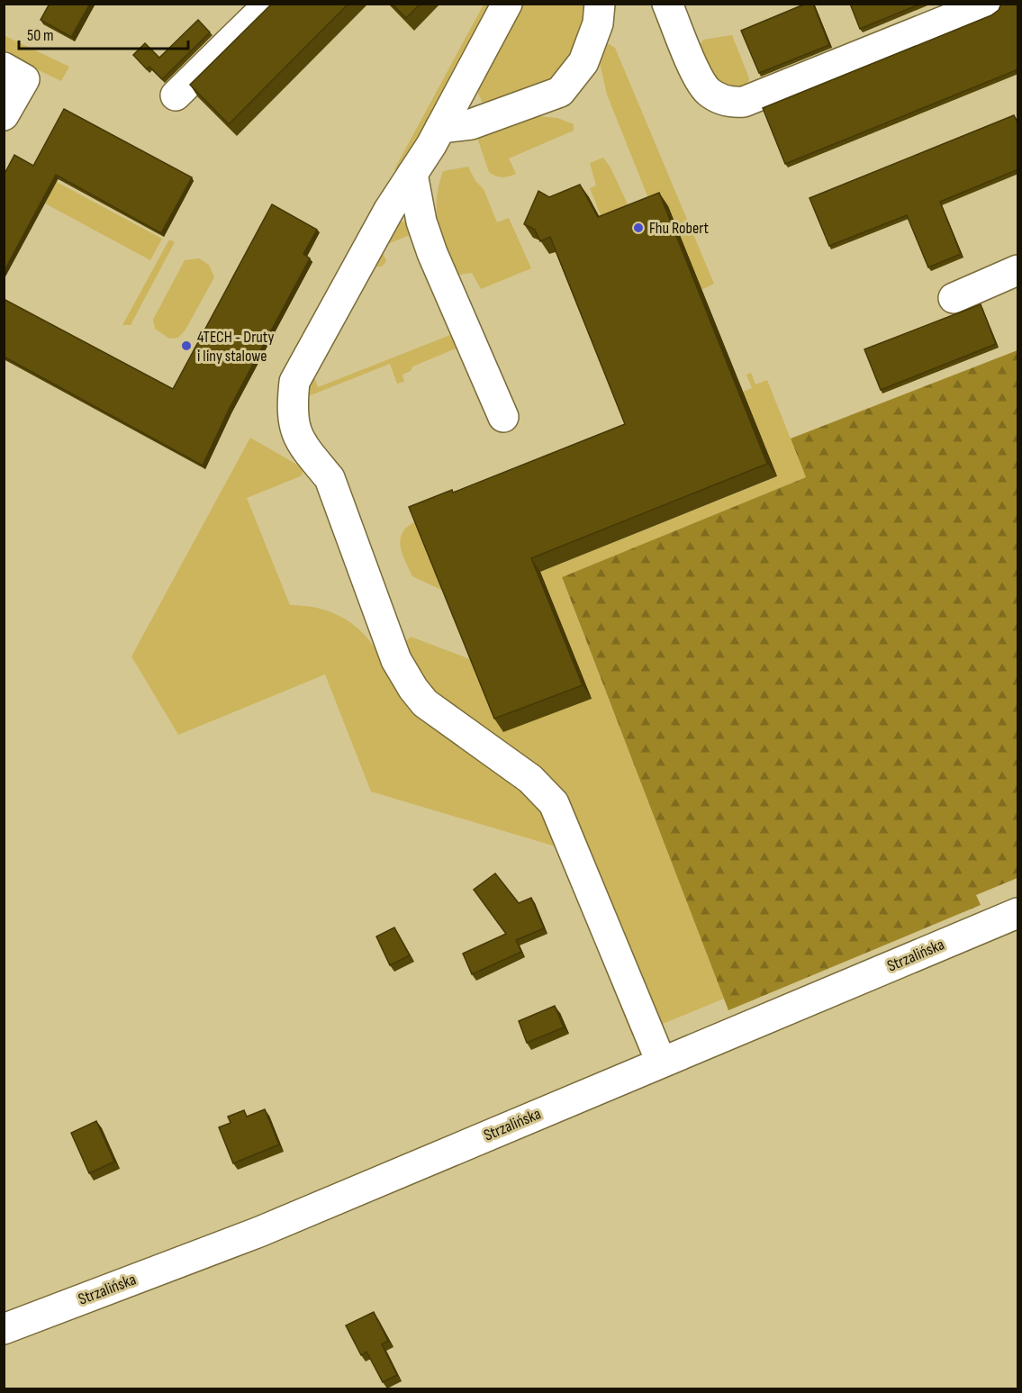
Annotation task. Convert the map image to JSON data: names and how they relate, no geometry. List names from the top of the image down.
{
  "streets": {
    "street": ["Strzalińska"]
  },
  "places": ["Fhu Robert", "4TECH - Druty i liny stalowe"],
  "scale_bar": "50 m"
}
